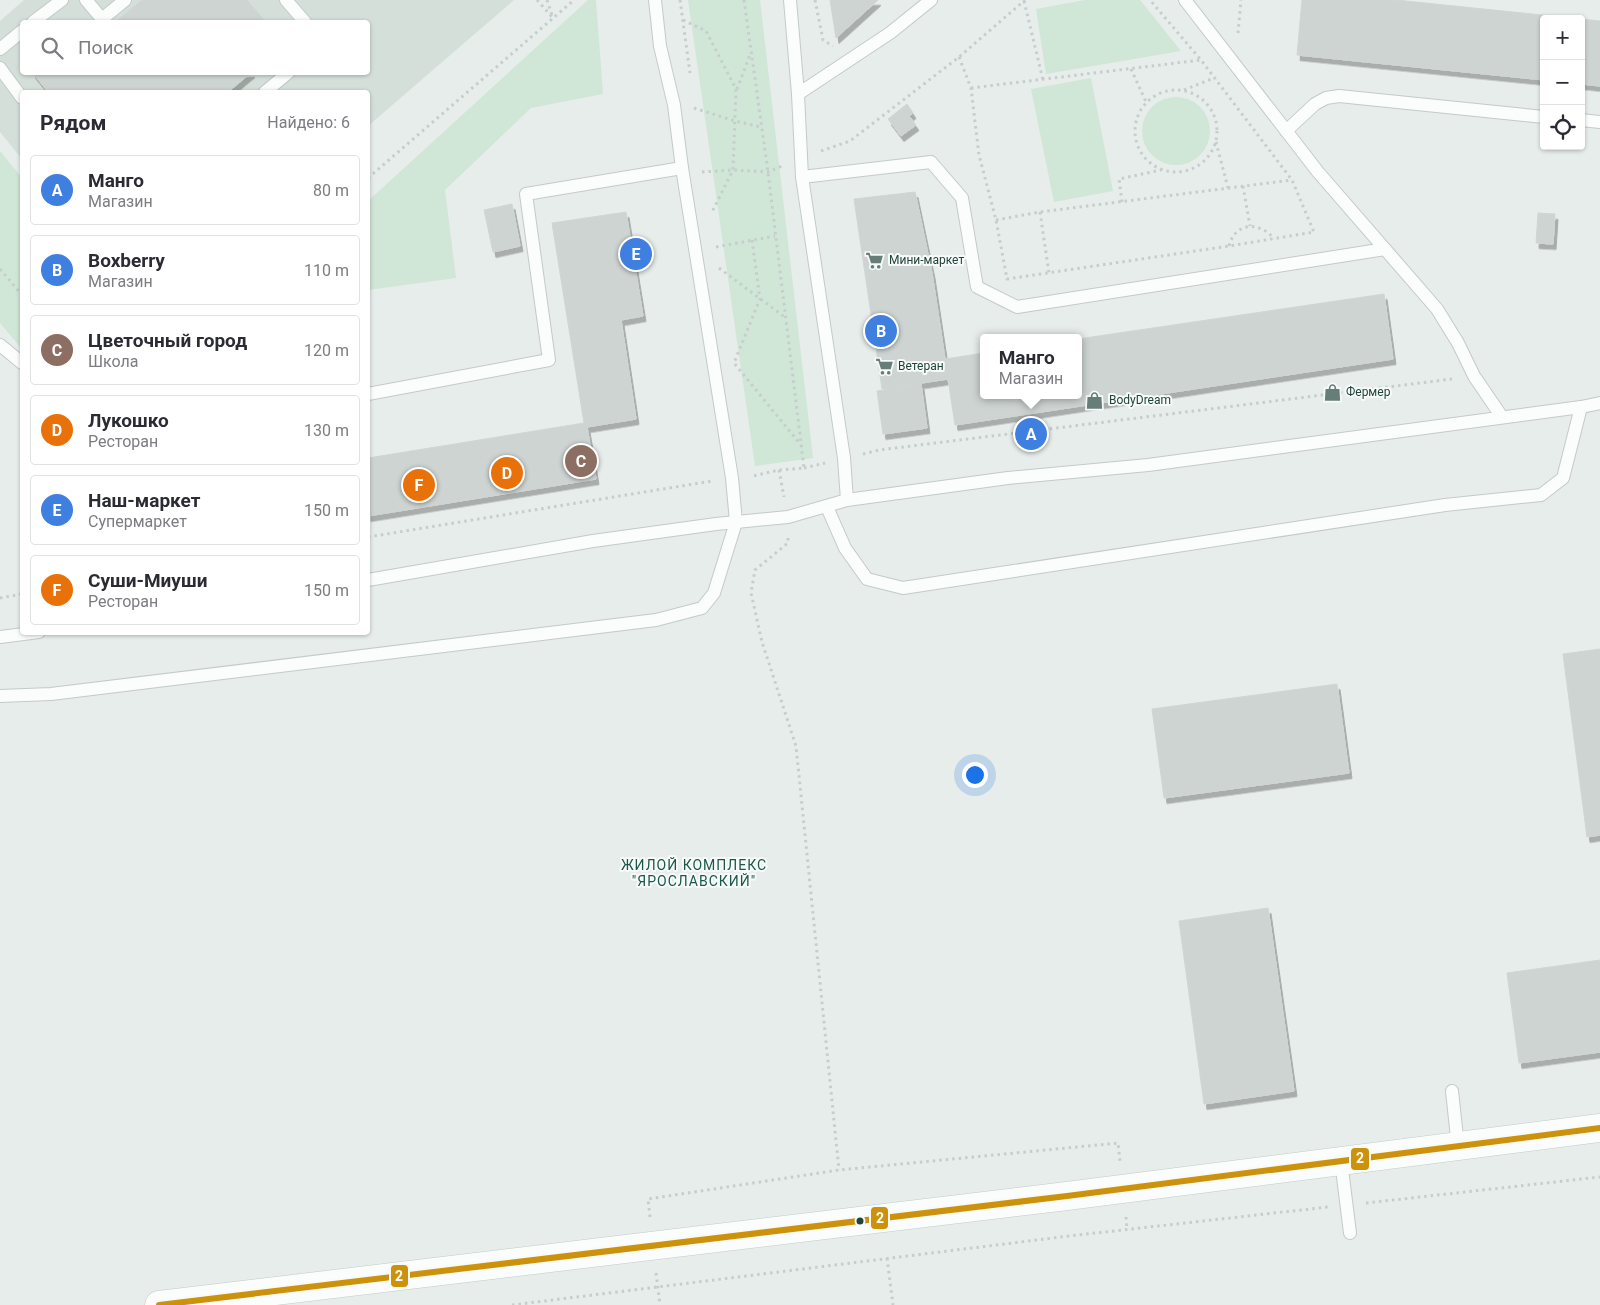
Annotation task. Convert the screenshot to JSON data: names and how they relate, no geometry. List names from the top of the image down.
{
  "districts": ["ЖИЛОЙ КОМПЛЕКС \"ЯРОСЛАВСКИЙ\""],
  "places": {
    "supermarket": ["Мини-маркет", "Ветеран"],
    "shop": ["Фермер", "BodyDream"]
  },
  "lines": ["transit line 2"],
  "page": {
    "map_buttons": ["+", "−"],
    "search": "Поиск",
    "heading": ["Рядом", "Найдено: 6"],
    "list": [
      {
        "mark": "A",
        "name": "Манго",
        "note": "Магазин",
        "value": "80 m"
      },
      {
        "mark": "B",
        "name": "Boxberry",
        "note": "Магазин",
        "value": "110 m"
      },
      {
        "mark": "C",
        "name": "Цветочный город",
        "note": "Школа",
        "value": "120 m"
      },
      {
        "mark": "D",
        "name": "Лукошко",
        "note": "Ресторан",
        "value": "130 m"
      },
      {
        "mark": "E",
        "name": "Наш-маркет",
        "note": "Супермаркет",
        "value": "150 m"
      },
      {
        "mark": "F",
        "name": "Суши-Миуши",
        "note": "Ресторан",
        "value": "150 m"
      }
    ],
    "pins": [
      "E",
      "B",
      "A",
      "C",
      "D",
      "F"
    ],
    "popup": ["Манго", "Магазин"]
  }
}
